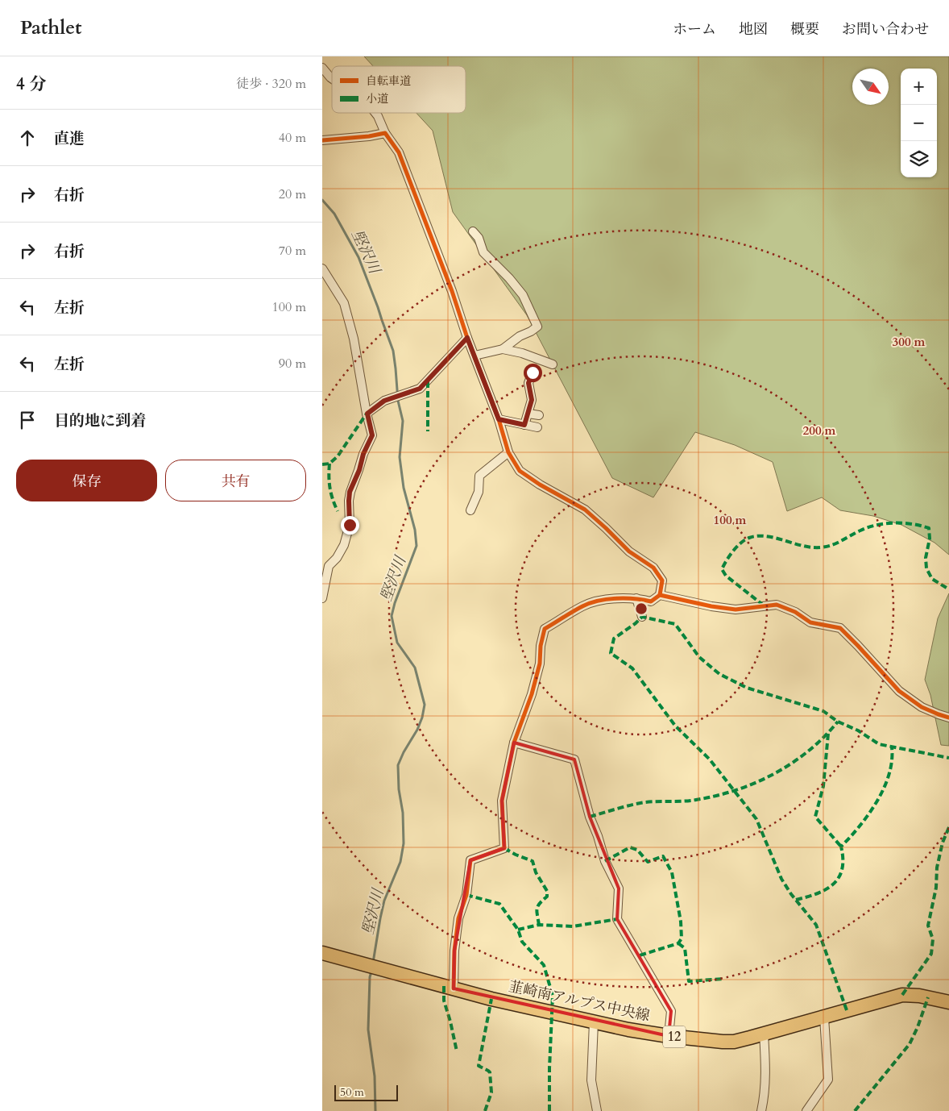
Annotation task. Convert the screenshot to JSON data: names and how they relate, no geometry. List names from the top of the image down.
{
  "streets": {
    "main road": ["韮崎南アルプス中央線", "12"]
  },
  "water": ["堅沢川"],
  "legend": ["自転車道", "小道"],
  "scale_bar": "50 m",
  "north": "bottom right",
  "page": {
    "header": "Pathlet",
    "nav": [
      "ホーム",
      "地図",
      "概要",
      "お問い合わせ"
    ],
    "heading": ["4 分", "徒歩 · 320 m"],
    "map_buttons": ["+", "−"],
    "list": [
      ["直進", "40 m"],
      ["右折", "20 m"],
      ["右折", "70 m"],
      ["左折", "100 m"],
      ["左折", "90 m"],
      "目的地に到着"
    ],
    "buttons": ["保存", "共有"],
    "scale": "50 m"
  },
  "rings": ["300 m", "200 m", "100 m"]
}
